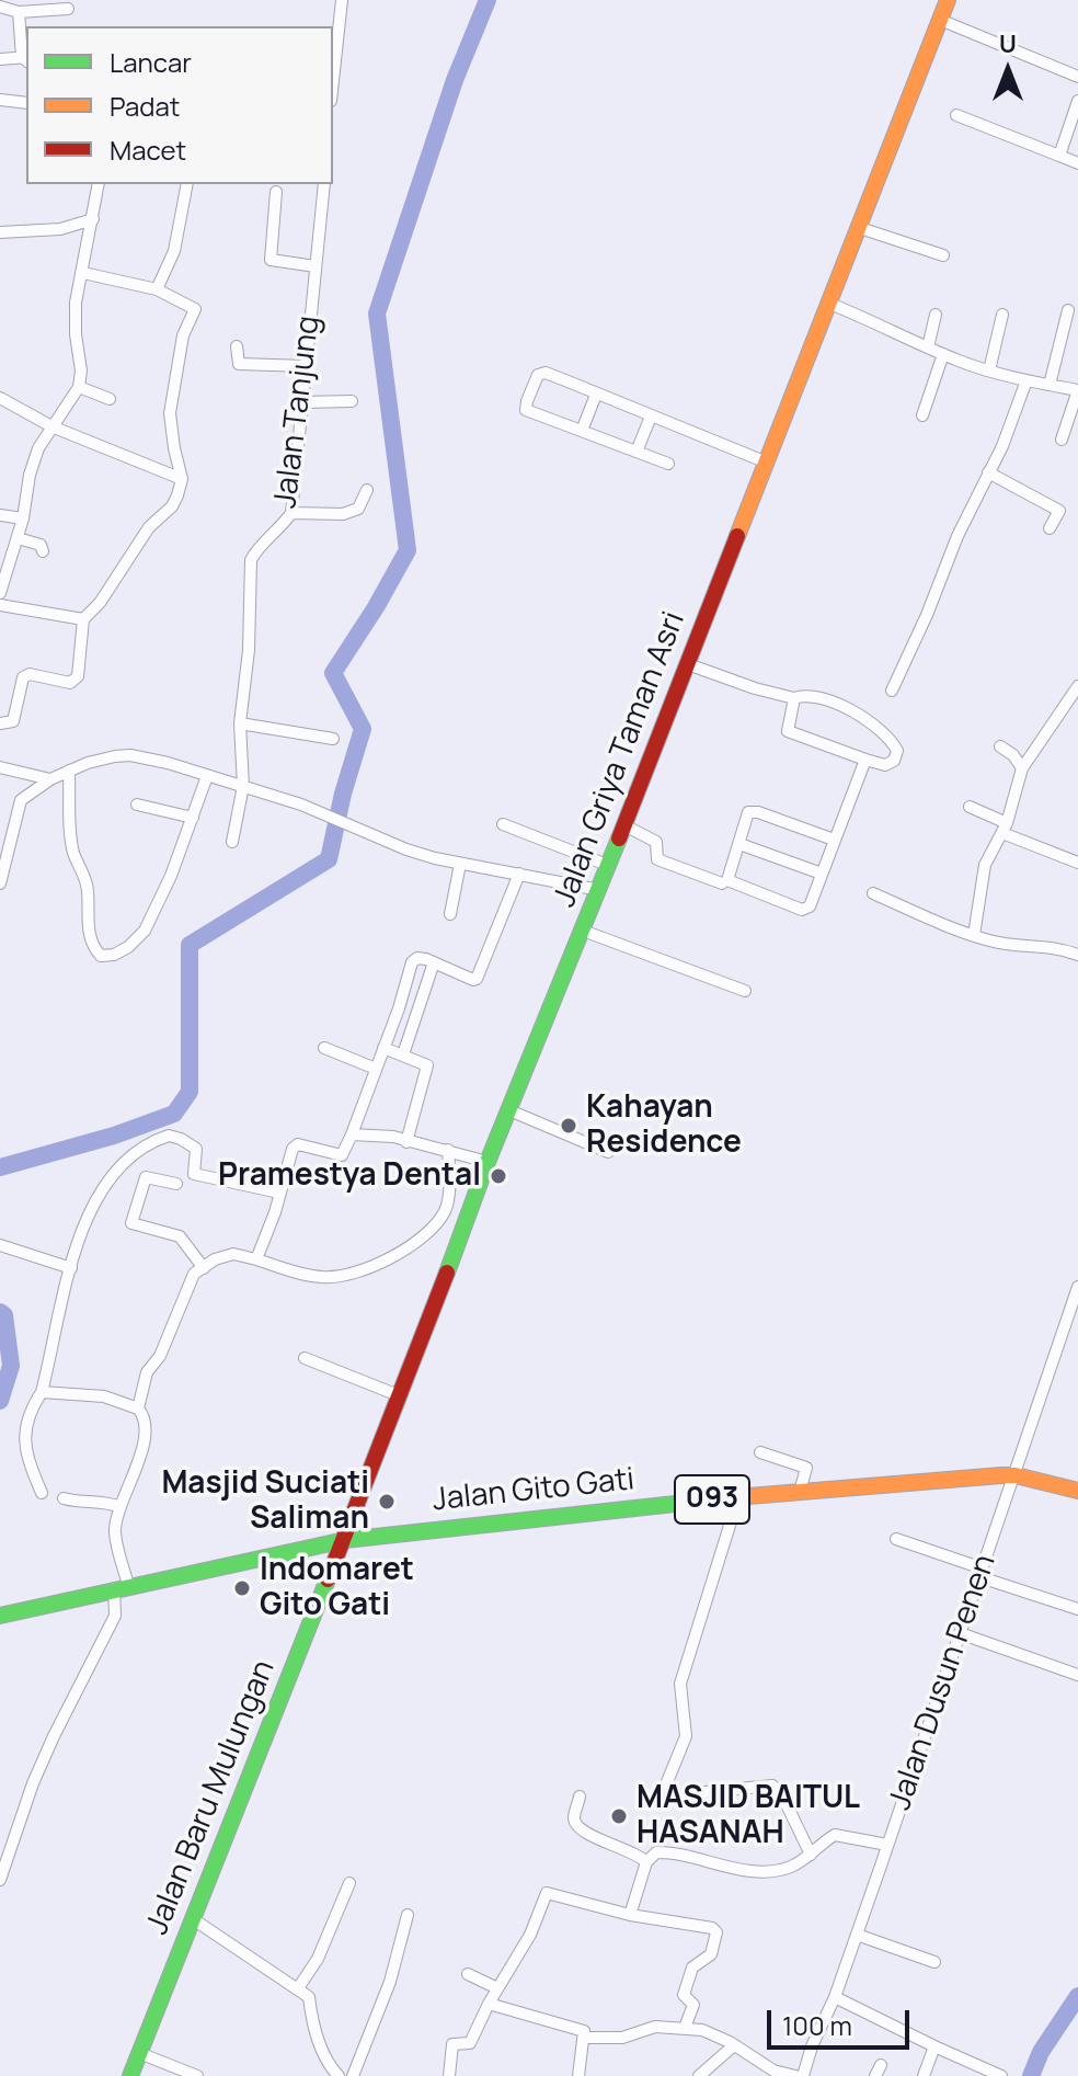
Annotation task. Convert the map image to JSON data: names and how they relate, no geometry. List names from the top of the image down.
{
  "streets": {
    "street": [
      "Jalan Tanjung",
      "Jalan Griya Taman Asri",
      "Jalan Gito Gati",
      "093",
      "Jalan Dusun Penen",
      "Jalan Baru Mulungan"
    ]
  },
  "crossings": [
    ["Jalan Griya Taman Asri", "Jalan Gito Gati"],
    ["Jalan Griya Taman Asri", "Jalan Baru Mulungan"],
    ["Jalan Gito Gati", "Jalan Dusun Penen"],
    ["Jalan Gito Gati", "Jalan Baru Mulungan"]
  ],
  "places": [
    "Kahayan Residence",
    "Pramestya Dental",
    "Masjid Suciati Saliman",
    "Indomaret Gito Gati",
    "MASJID BAITUL HASANAH"
  ],
  "legend": ["Lancar", "Padat", "Macet"],
  "scale_bar": "100 m",
  "north": "top"
}
